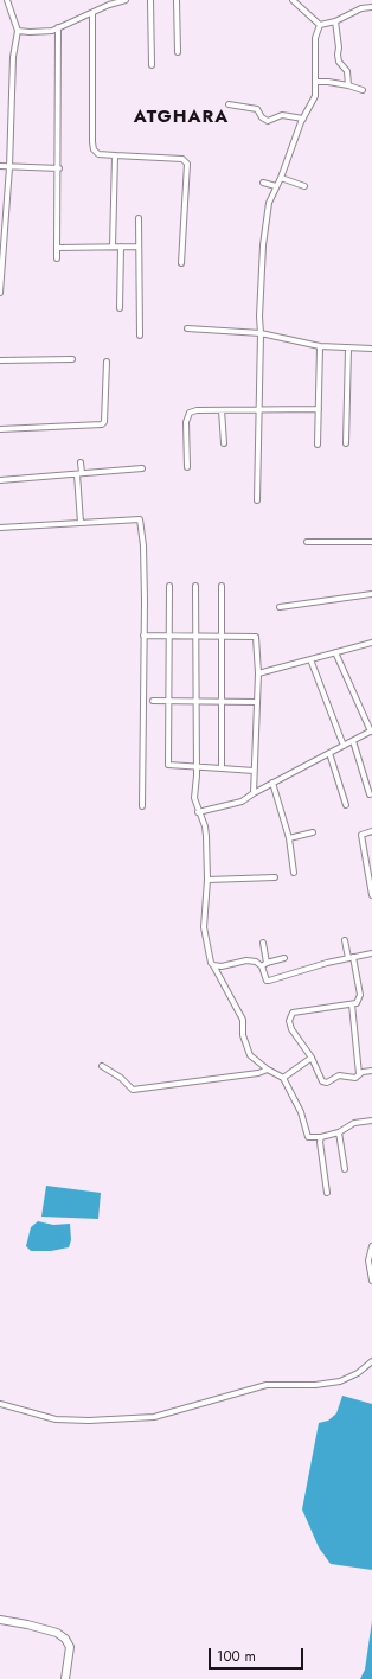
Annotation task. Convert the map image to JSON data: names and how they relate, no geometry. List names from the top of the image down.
{
  "districts": ["ATGHARA"],
  "scale_bar": "100 m"
}
